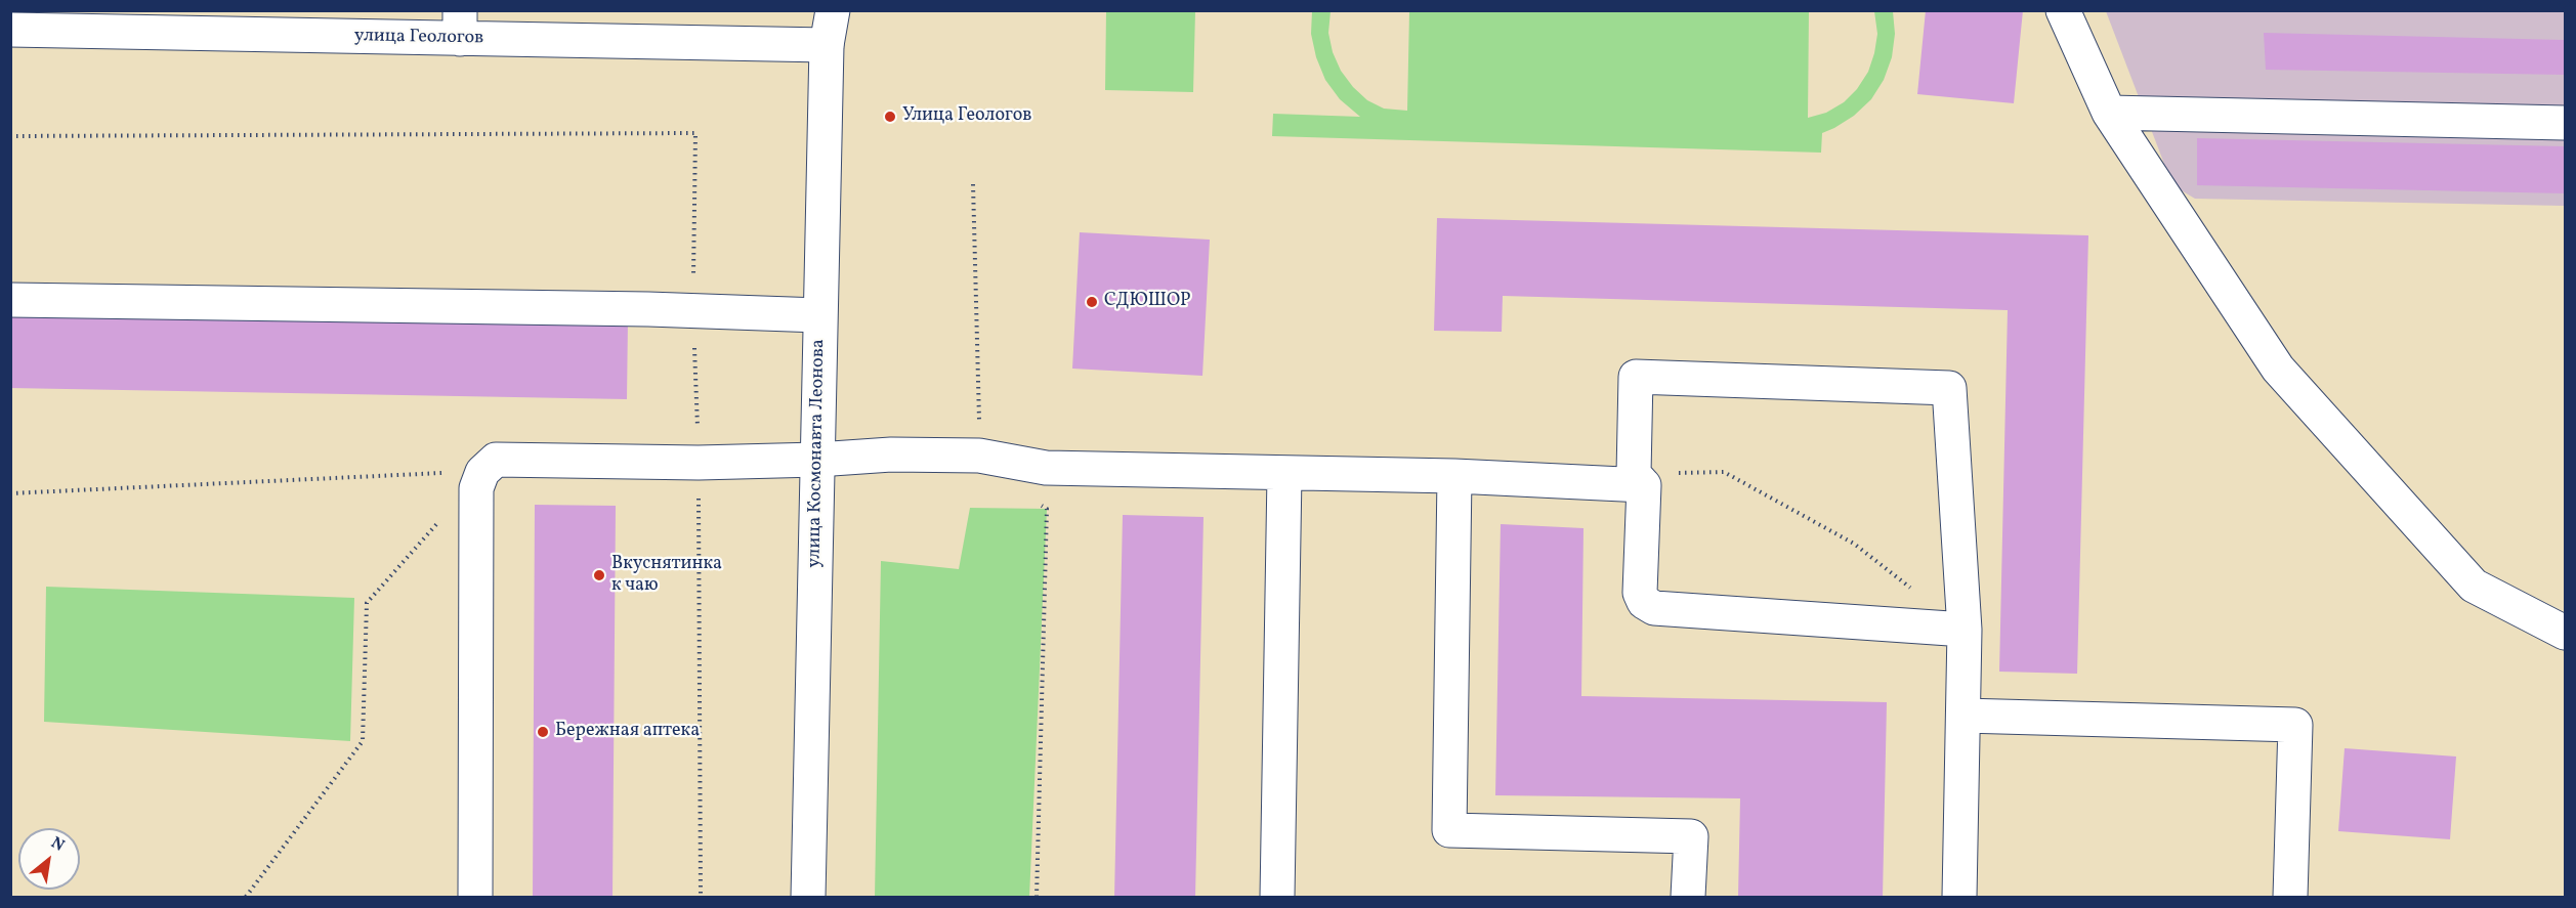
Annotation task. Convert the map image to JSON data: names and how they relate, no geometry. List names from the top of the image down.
{
  "streets": {
    "main road": ["улица Геологов", "улица Космонавта Леонова"]
  },
  "crossings": [
    ["улица Геологов", "улица Космонавта Леонова"]
  ],
  "places": [
    "Улица Геологов",
    "СДЮШОР",
    "Вкуснятинка к чаю",
    "Бережная аптека"
  ],
  "north": "top right"
}
